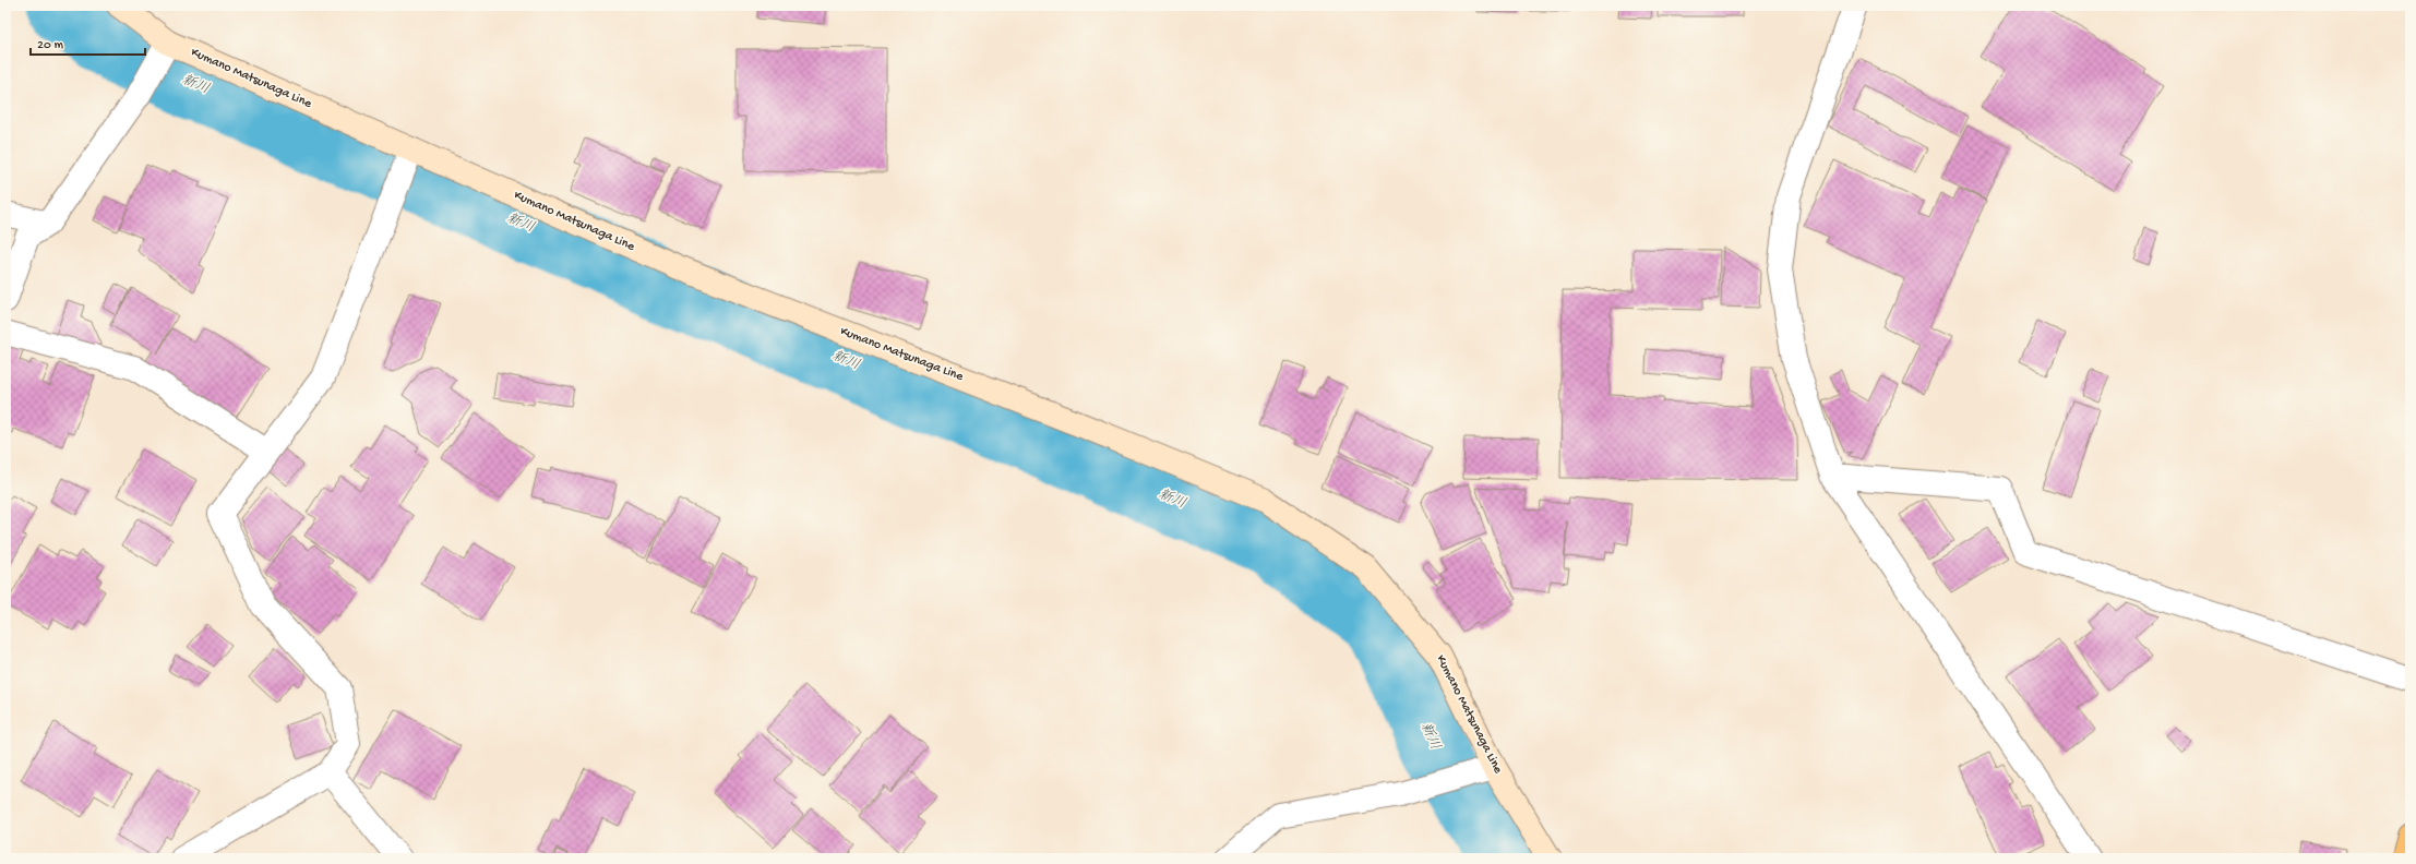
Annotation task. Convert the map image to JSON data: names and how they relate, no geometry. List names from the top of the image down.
{
  "streets": {
    "main road": ["Kumano Matsunaga Line"]
  },
  "water": ["新川"],
  "scale_bar": "20 m"
}
